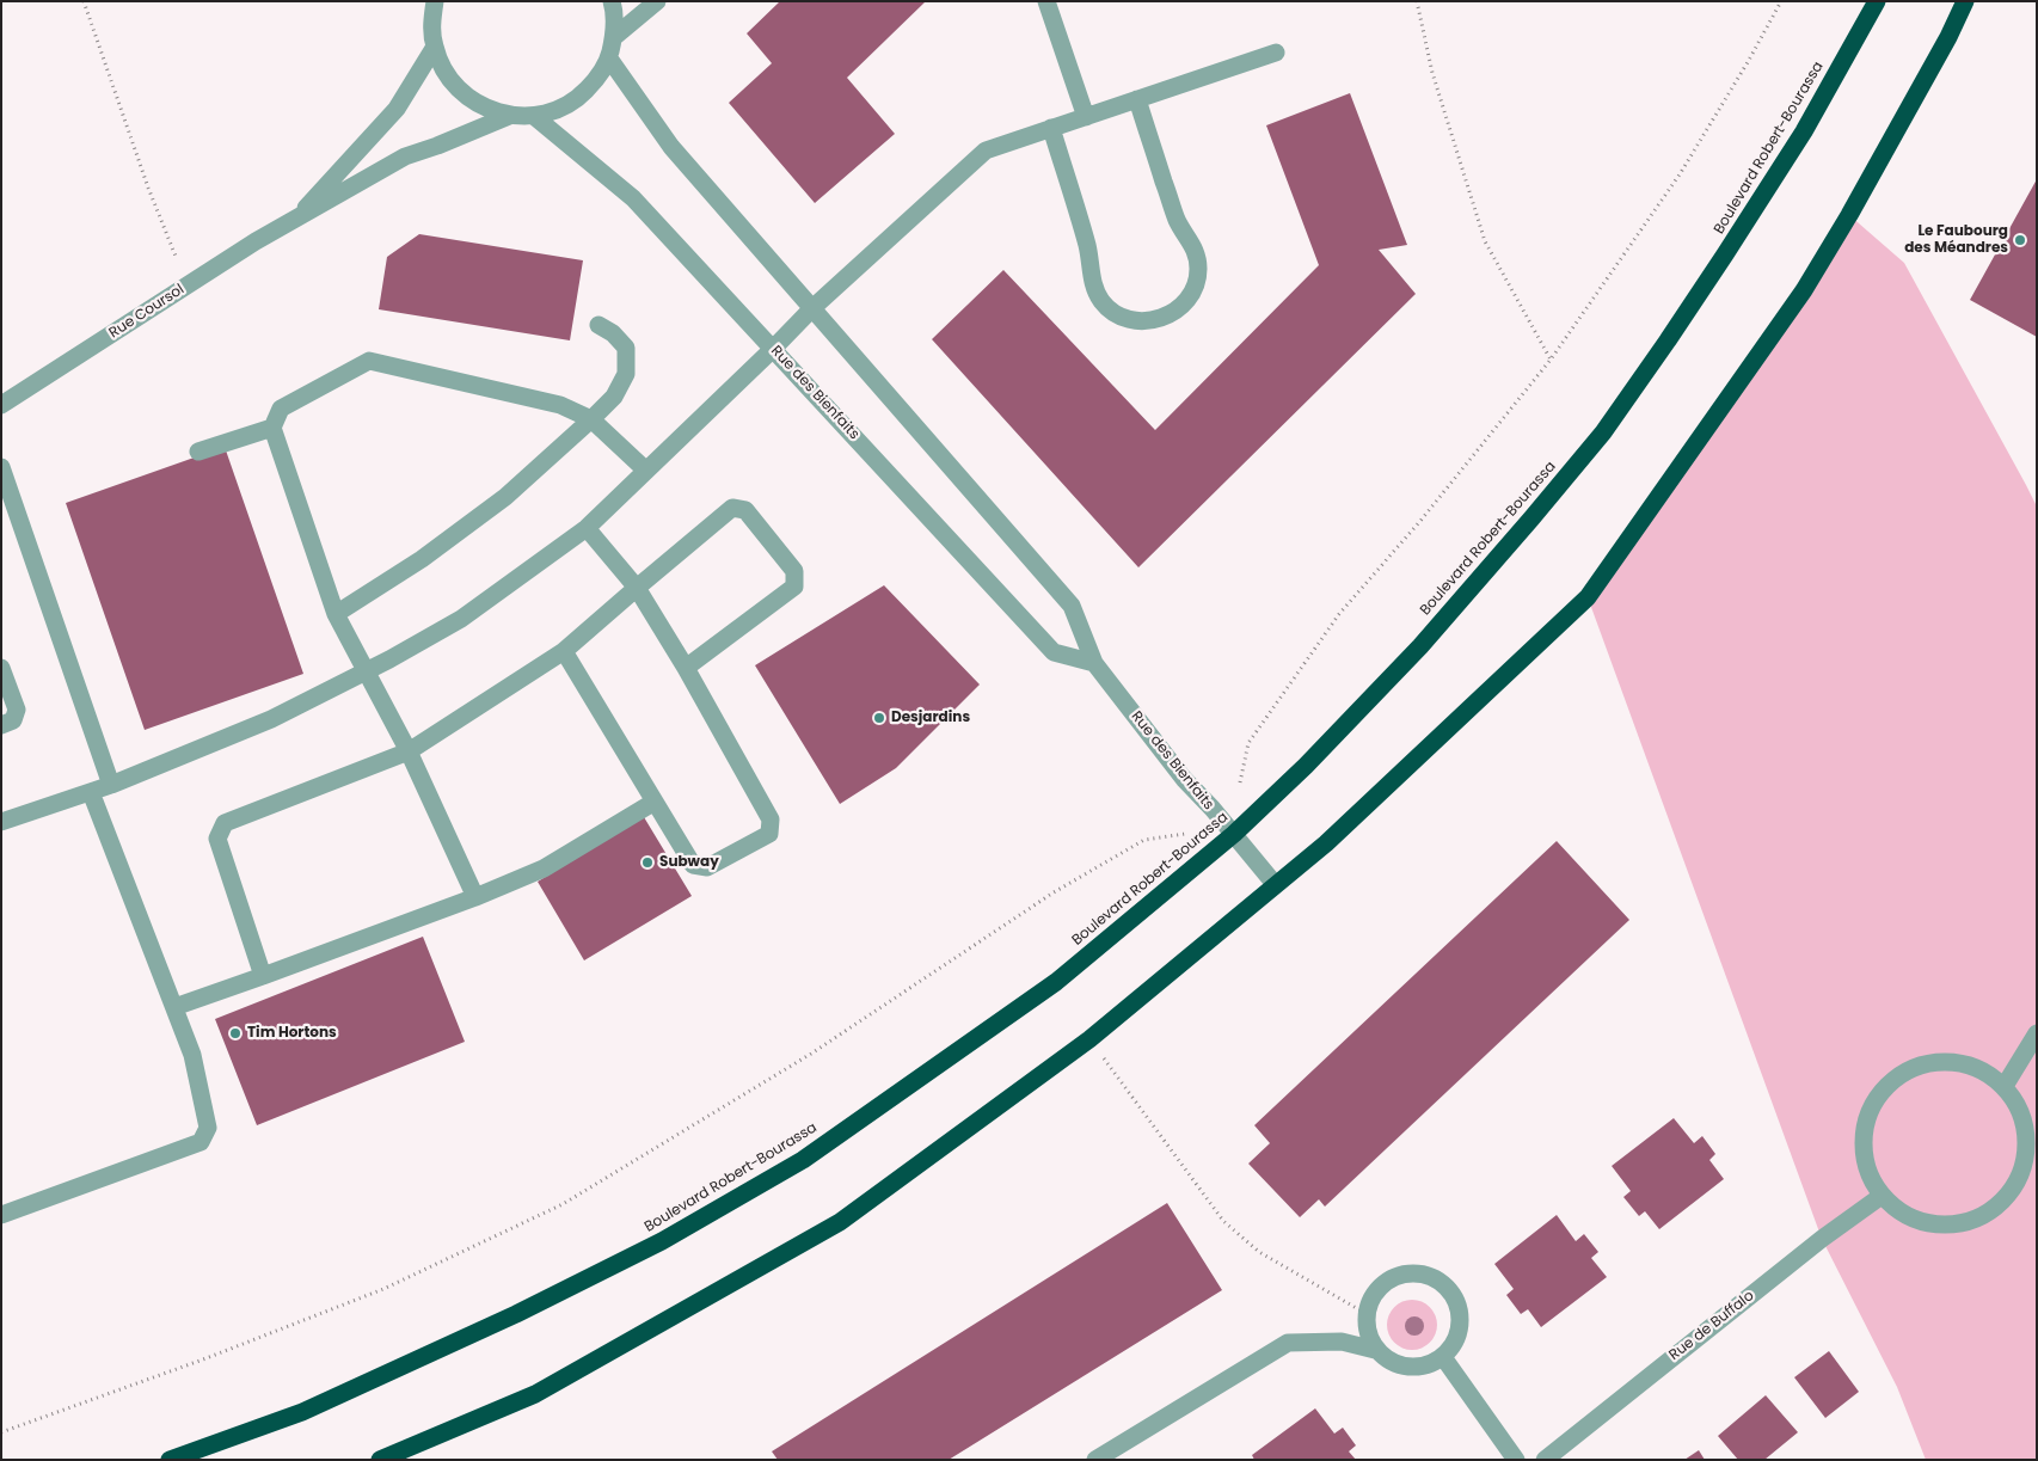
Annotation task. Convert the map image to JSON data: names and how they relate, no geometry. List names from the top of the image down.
{
  "streets": {
    "highway": ["Boulevard Robert-Bourassa"],
    "street": ["Rue Coursol", "Rue des Bienfaits", "Rue de Buffalo"]
  },
  "crossings": [
    ["Boulevard Robert-Bourassa", "Rue des Bienfaits"]
  ],
  "places": [
    "Le Faubourg des Méandres",
    "Desjardins",
    "Subway",
    "Tim Hortons"
  ]
}
